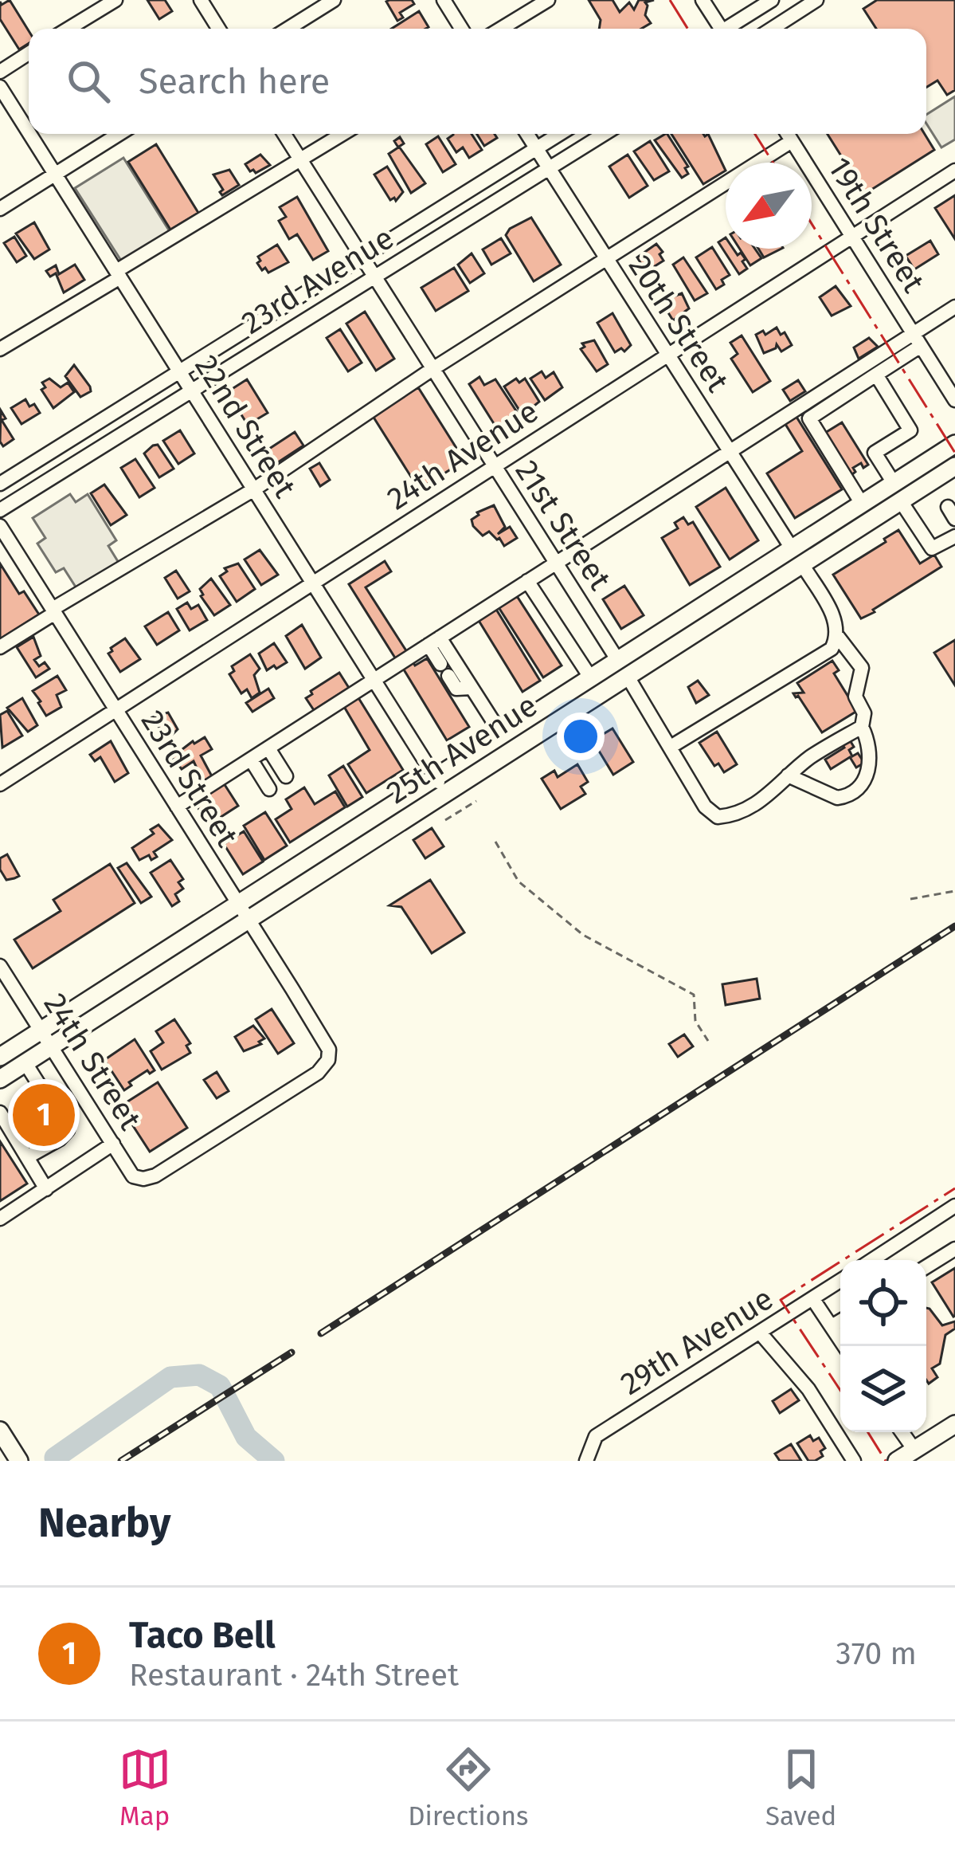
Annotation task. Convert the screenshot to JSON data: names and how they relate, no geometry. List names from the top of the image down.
{
  "streets": {
    "main road": ["25th Avenue"],
    "street": [
      "19th Street",
      "23rd Avenue",
      "20th Street",
      "22nd Street",
      "24th Avenue",
      "21st Street",
      "23rd Street",
      "24th Street",
      "29th Avenue"
    ]
  },
  "crossings": [
    ["19th Street", "24th Avenue"],
    ["23rd Avenue", "20th Street"],
    ["23rd Avenue", "22nd Street"],
    ["23rd Avenue", "21st Street"],
    ["20th Street", "24th Avenue"],
    ["20th Street", "25th Avenue"],
    ["22nd Street", "24th Avenue"],
    ["22nd Street", "25th Avenue"],
    ["24th Avenue", "21st Street"],
    ["24th Avenue", "23rd Street"],
    ["21st Street", "25th Avenue"],
    ["25th Avenue", "23rd Street"],
    ["25th Avenue", "24th Street"],
    ["23rd Street", "24th Street"]
  ],
  "north": "bottom left",
  "page": {
    "search": "Search here",
    "pins": "1",
    "heading": "Nearby",
    "list": [
      {
        "mark": "1",
        "name": "Taco Bell",
        "note": "Restaurant · 24th Street",
        "value": "370 m"
      }
    ],
    "nav": ["Map", "Directions", "Saved"]
  }
}
